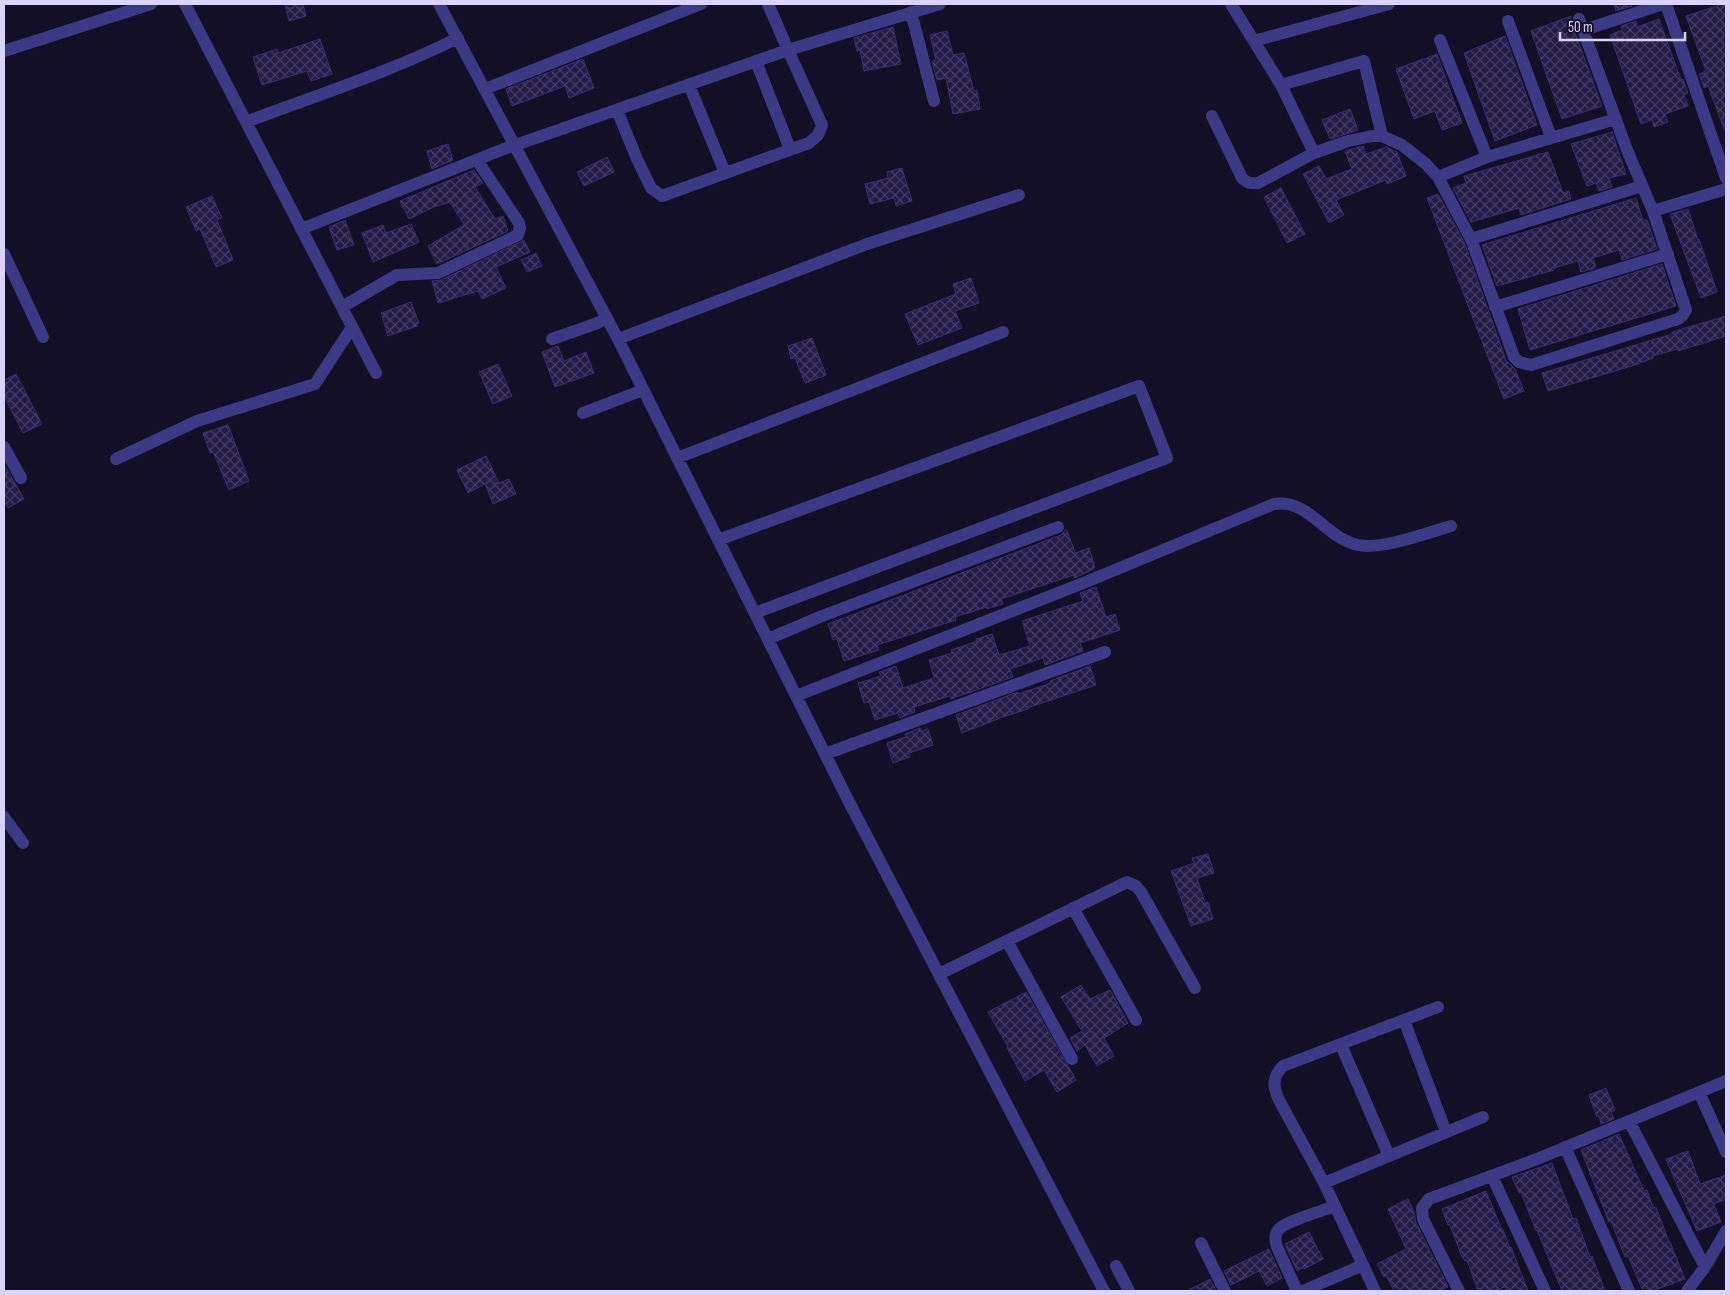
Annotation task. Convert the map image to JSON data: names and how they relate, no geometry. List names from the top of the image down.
{
  "scale_bar": "50 m"
}
